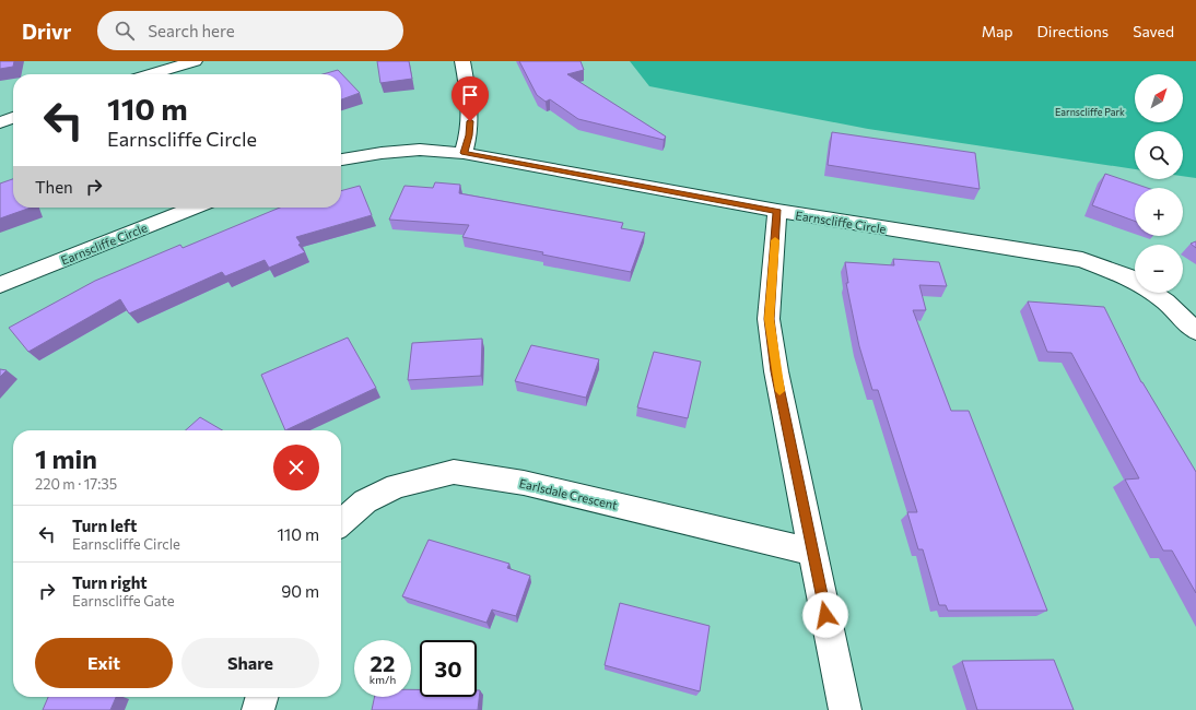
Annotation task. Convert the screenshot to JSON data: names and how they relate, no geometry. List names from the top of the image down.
{
  "streets": {
    "street": ["Earnscliffe Circle", "Earlsdale Crescent"]
  },
  "parks": ["Earnscliffe Park"],
  "north": "top right",
  "page": {
    "header": "Drivr",
    "search": "Search here",
    "nav": ["Map", "Directions", "Saved"],
    "map_buttons": ["+", "−"],
    "turn": ["110 m", "Earnscliffe Circle"],
    "then": "Then",
    "heading": ["1 min", "220 m · 17:35"],
    "list": [
      {
        "name": "Turn left",
        "note": "Earnscliffe Circle",
        "value": "110 m"
      },
      {
        "name": "Turn right",
        "note": "Earnscliffe Gate",
        "value": "90 m"
      }
    ],
    "buttons": ["Exit", "Share"],
    "speed": "22 km/h",
    "limit": "30"
  }
}
